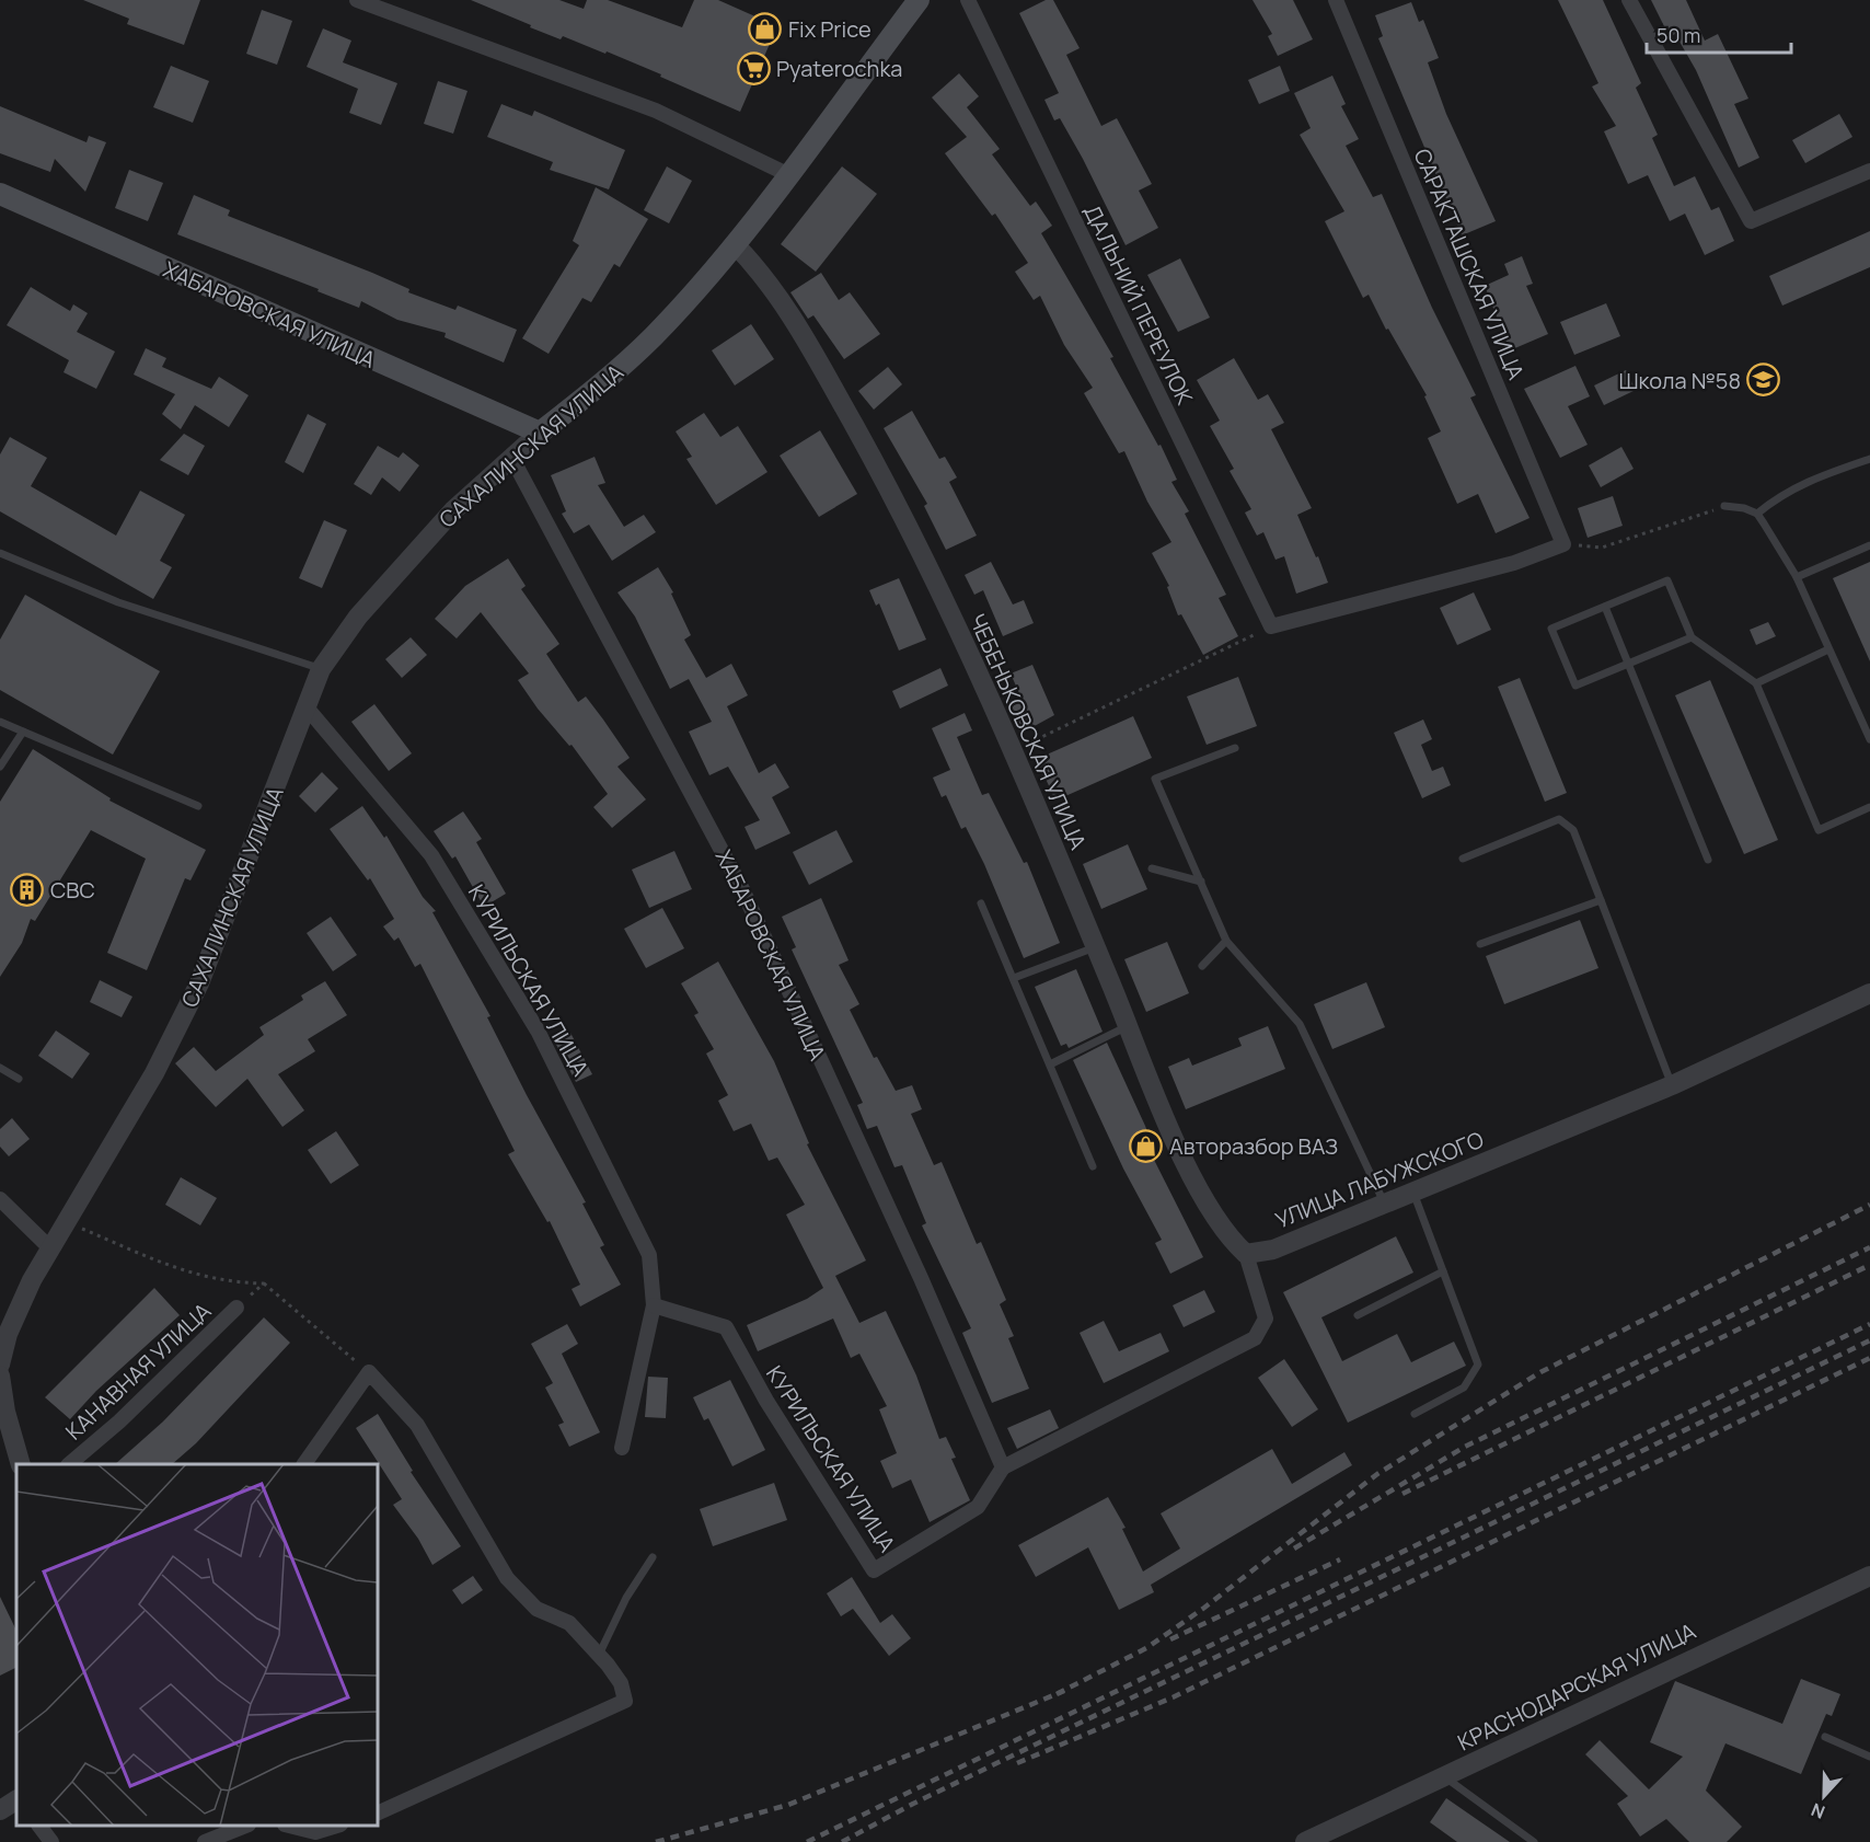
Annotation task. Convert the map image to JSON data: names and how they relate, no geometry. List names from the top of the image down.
{
  "streets": {
    "main road": ["ХАБАРОВСКАЯ УЛИЦА", "САХАЛИНСКАЯ УЛИЦА"],
    "street": [
      "САРАКТАШСКАЯ УЛИЦА",
      "ДАЛЬНИЙ ПЕРЕУЛОК",
      "ЧЕБЕНЬКОВСКАЯ УЛИЦА",
      "КУРИЛЬСКАЯ УЛИЦА",
      "УЛИЦА ЛАБУЖСКОГО",
      "КАНАВНАЯ УЛИЦА",
      "КРАСНОДАРСКАЯ УЛИЦА"
    ]
  },
  "crossings": [
    ["ХАБАРОВСКАЯ УЛИЦА", "САХАЛИНСКАЯ УЛИЦА"],
    ["ХАБАРОВСКАЯ УЛИЦА", "КУРИЛЬСКАЯ УЛИЦА"],
    ["САХАЛИНСКАЯ УЛИЦА", "ЧЕБЕНЬКОВСКАЯ УЛИЦА"],
    ["САХАЛИНСКАЯ УЛИЦА", "КУРИЛЬСКАЯ УЛИЦА"],
    ["ЧЕБЕНЬКОВСКАЯ УЛИЦА", "УЛИЦА ЛАБУЖСКОГО"]
  ],
  "places": {
    "shop": ["Fix Price", "Авторазбор ВАЗ"],
    "supermarket": ["Pyaterochka"],
    "school or university": ["Школа №58"],
    "building": ["СВС"]
  },
  "scale_bar": "50 m",
  "north": "bottom"
}
